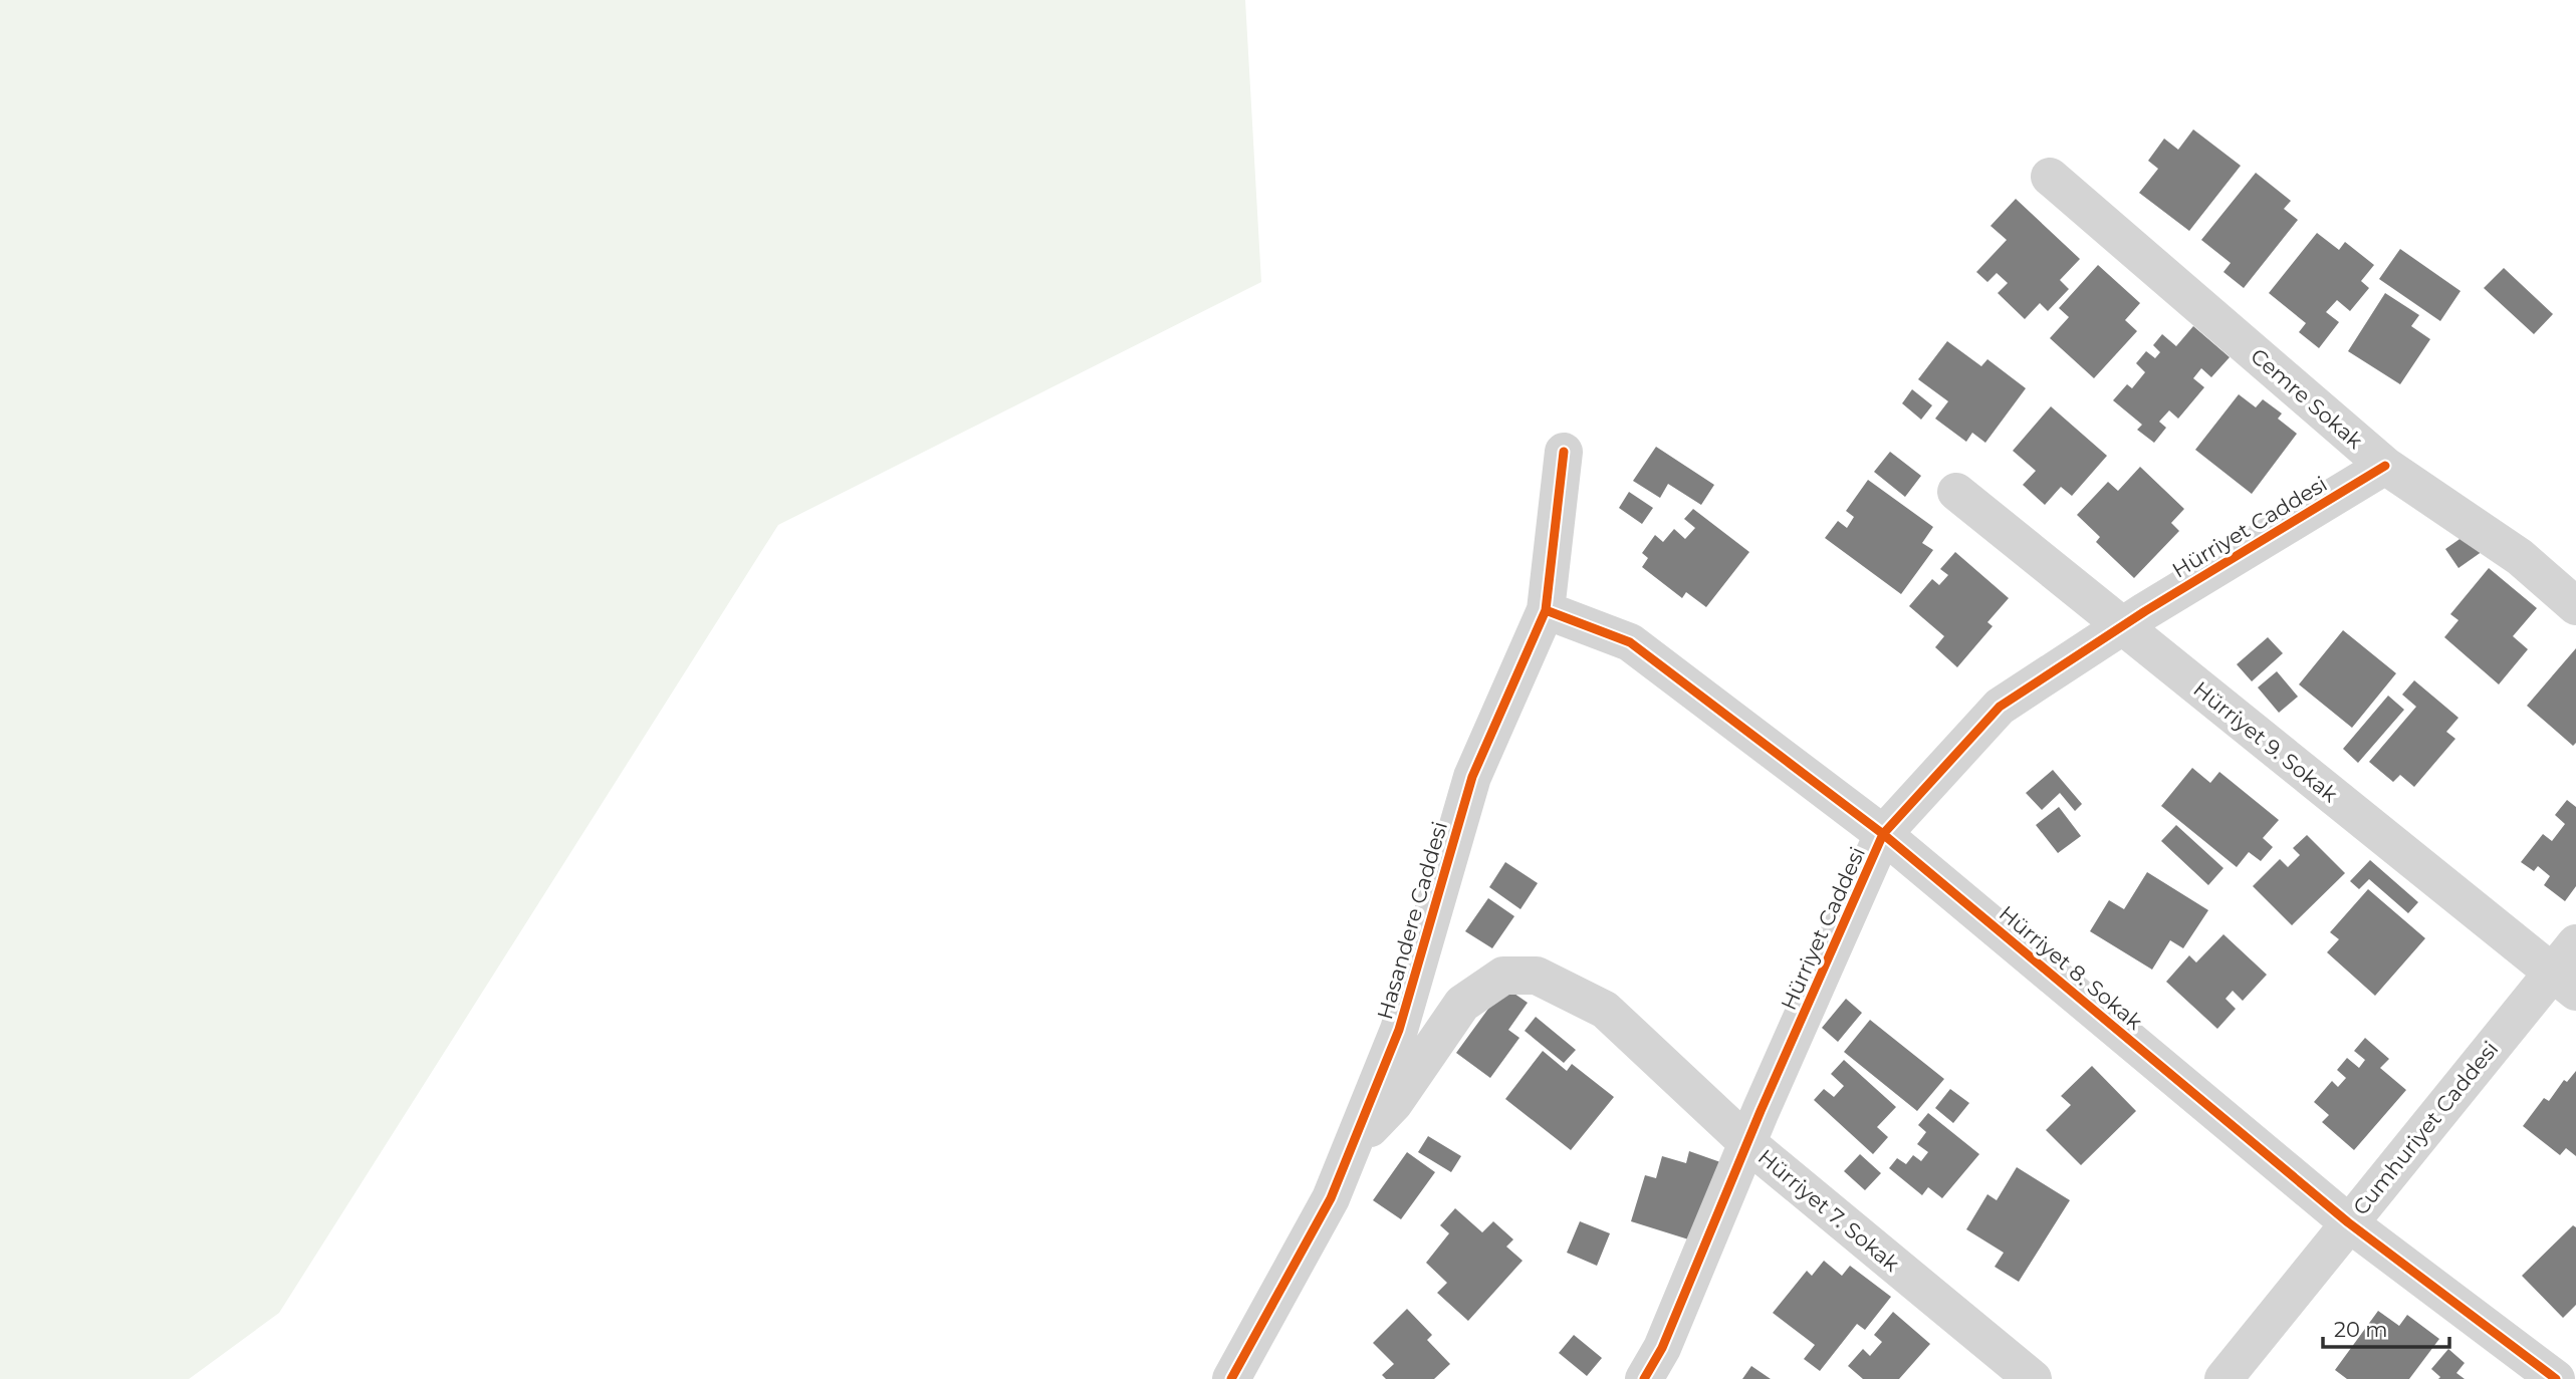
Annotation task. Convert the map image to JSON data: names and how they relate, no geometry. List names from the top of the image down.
{
  "streets": {
    "street": [
      "Cemre Sokak",
      "Hürriyet Caddesi",
      "Hürriyet 9. Sokak",
      "Hasandere Caddesi",
      "Hürriyet 8. Sokak",
      "Cumhuriyet Caddesi",
      "Hürriyet 7. Sokak"
    ]
  },
  "crossings": [
    ["Cemre Sokak", "Hürriyet Caddesi"],
    ["Hürriyet Caddesi", "Hürriyet 9. Sokak"],
    ["Hürriyet Caddesi", "Hürriyet 8. Sokak"],
    ["Hürriyet Caddesi", "Hürriyet 7. Sokak"],
    ["Hürriyet 9. Sokak", "Cumhuriyet Caddesi"],
    ["Hasandere Caddesi", "Hürriyet 8. Sokak"],
    ["Hasandere Caddesi", "Hürriyet 7. Sokak"],
    ["Hürriyet 8. Sokak", "Cumhuriyet Caddesi"]
  ],
  "scale_bar": "20 m"
}
